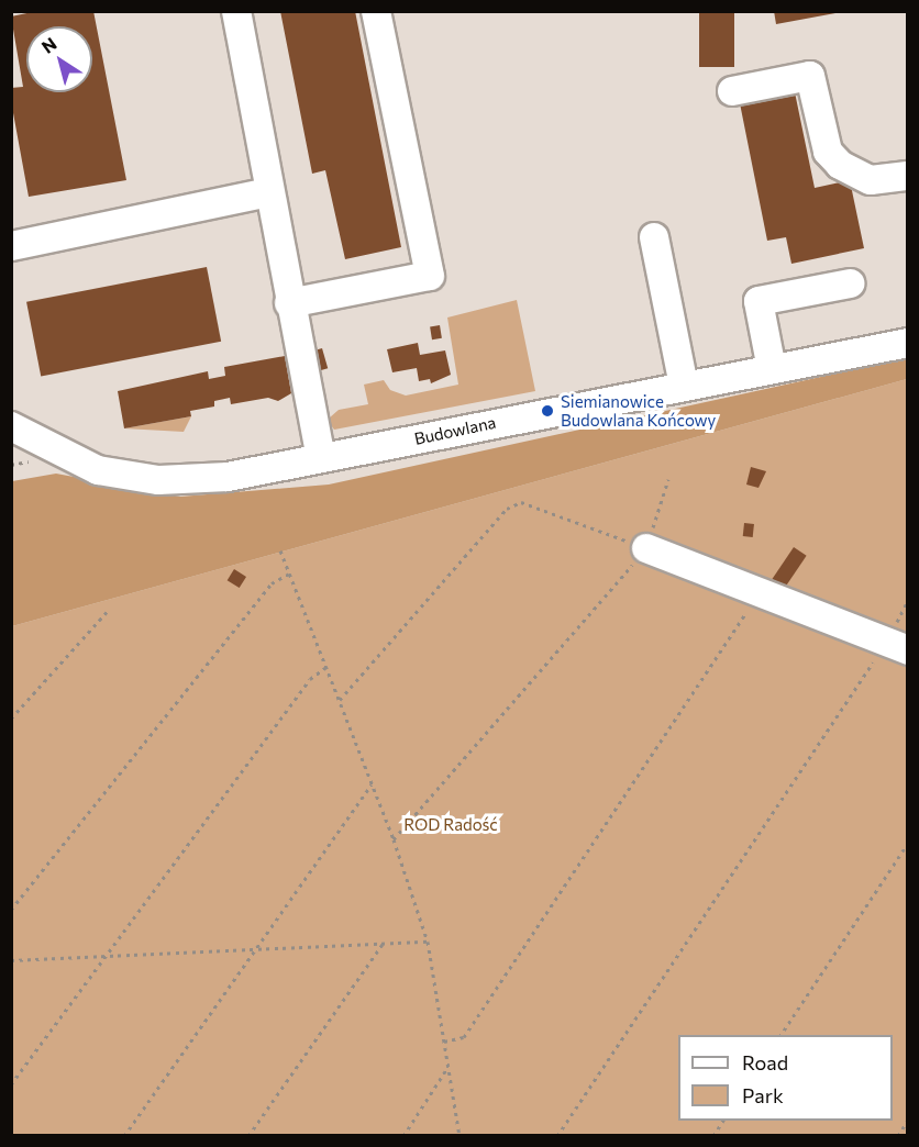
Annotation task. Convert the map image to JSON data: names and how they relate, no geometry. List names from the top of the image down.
{
  "streets": {
    "street": ["Budowlana"]
  },
  "parks": ["ROD Radość"],
  "places": ["Siemianowice Budowlana Końcowy"],
  "legend": ["Road", "Park"],
  "north": "top left"
}
